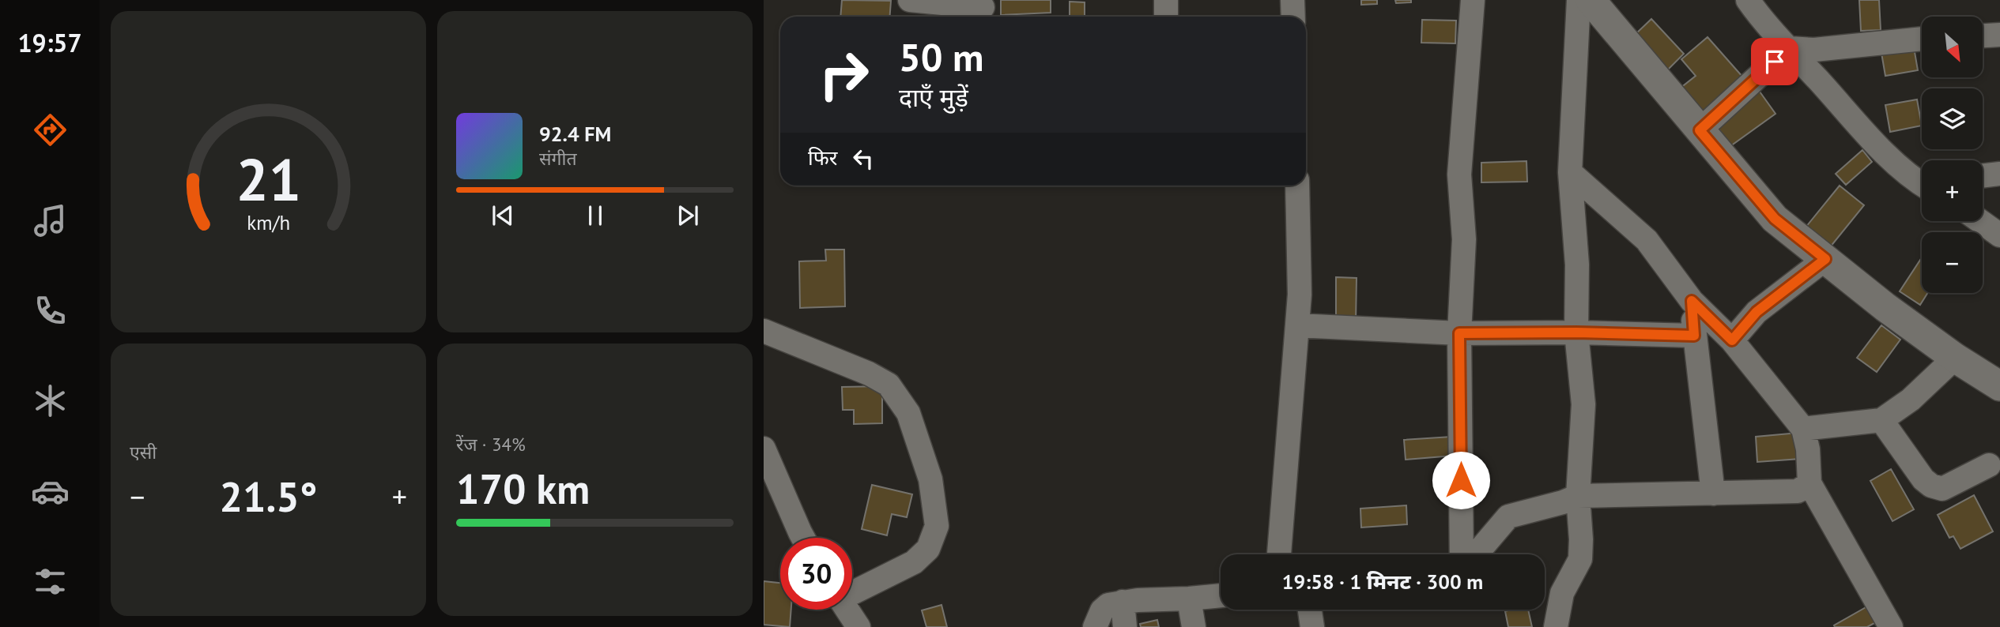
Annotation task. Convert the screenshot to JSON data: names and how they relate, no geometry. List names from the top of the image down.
{
  "north": "bottom right",
  "page": {
    "tabs": "19:57",
    "map_buttons": ["+", "−"],
    "turn": ["50 m", "दाएँ मुड़ें"],
    "song": ["92.4 FM", "संगीत"],
    "then": "फिर",
    "tile": [
      "एसी",
      ["रेंज · 34%", "170 km"]
    ],
    "heat": ["−", "21.5°", "+"],
    "limit": "30",
    "trip": "19:58 · 1 मिनट · 300 m",
    "gauge": ["21", "km/h"]
  }
}
